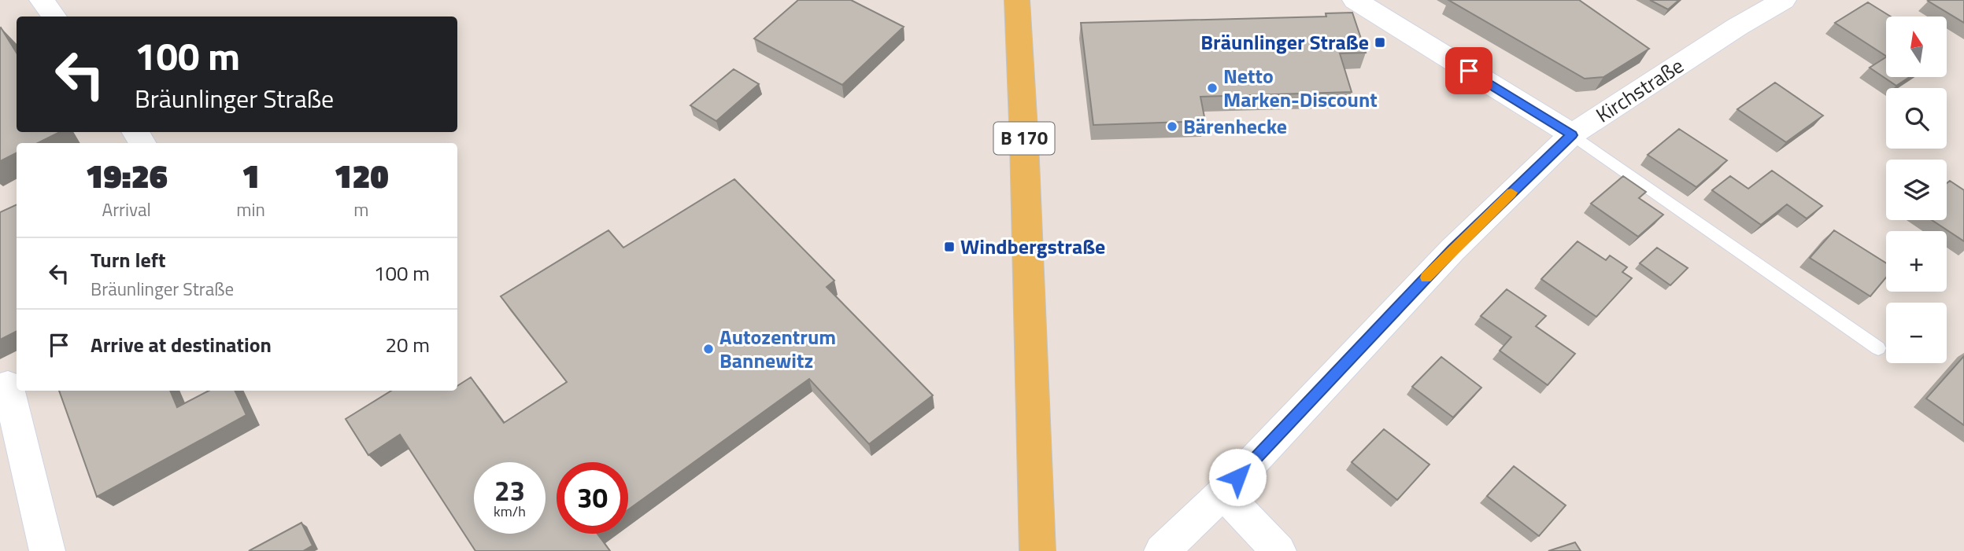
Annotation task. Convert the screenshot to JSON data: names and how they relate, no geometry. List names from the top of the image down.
{
  "streets": {
    "main road": ["B 170"],
    "street": ["Kirchstraße"]
  },
  "places": {
    "transit": ["Bräunlinger Straße", "Windbergstraße"],
    "other": ["Netto Marken-Discount", "Bärenhecke", "Autozentrum Bannewitz"]
  },
  "north": "top",
  "page": {
    "map_buttons": ["+", "−"],
    "turn": ["100 m", "Bräunlinger Straße"],
    "eta": [
      "19:26",
      "Arrival",
      "1",
      "min",
      "120",
      "m"
    ],
    "list": [
      {
        "name": "Turn left",
        "note": "Bräunlinger Straße",
        "value": "100 m"
      },
      {
        "name": "Arrive at destination",
        "value": "20 m"
      }
    ],
    "speed": "23 km/h",
    "limit": "30"
  }
}
